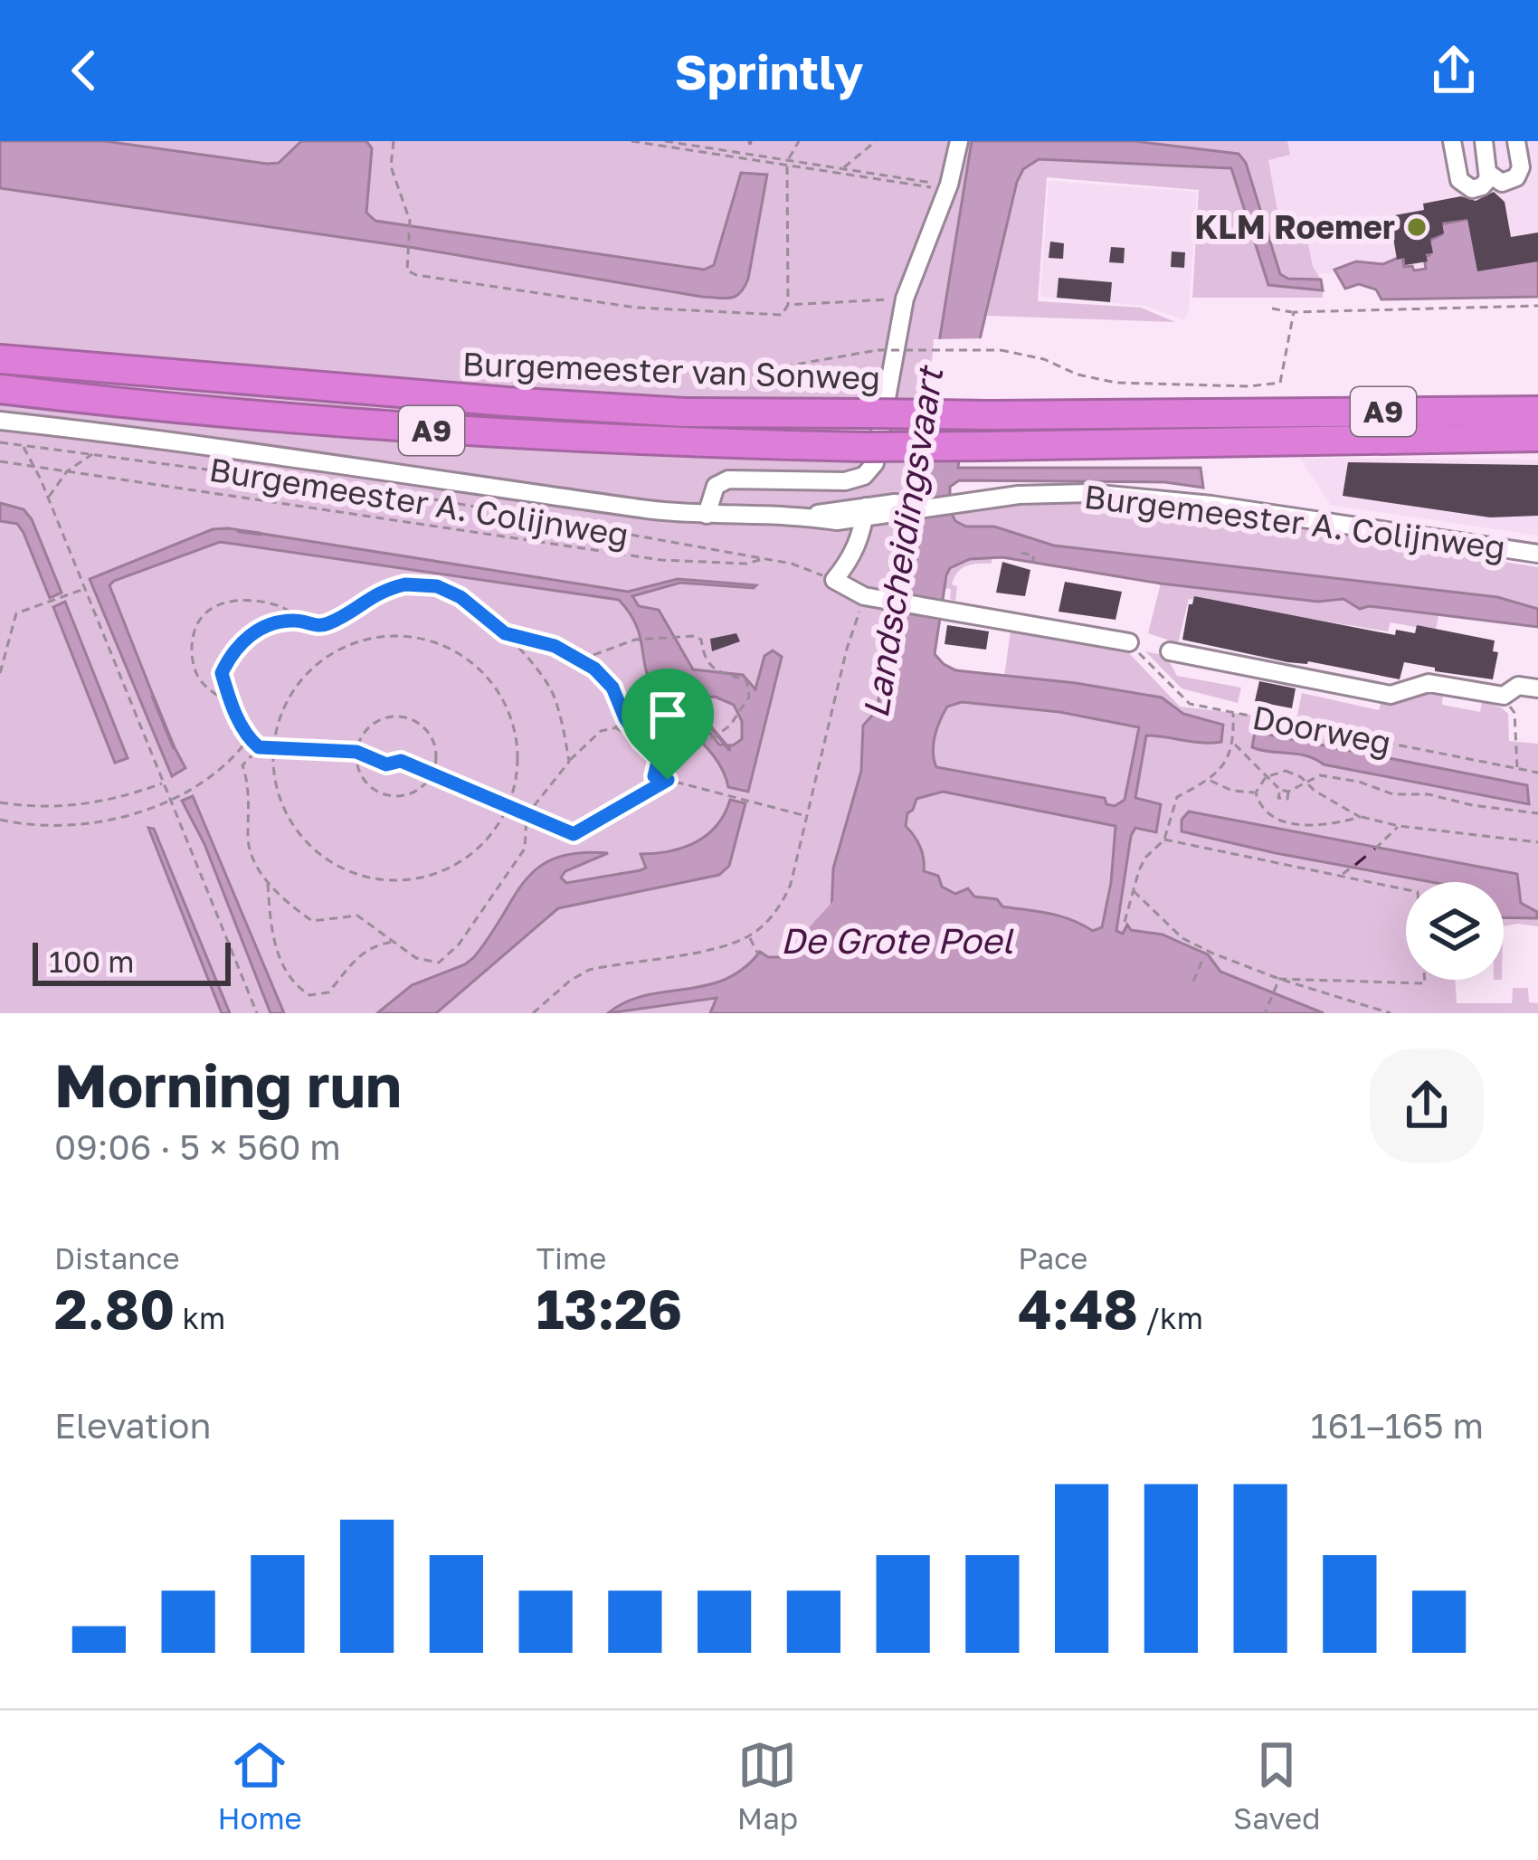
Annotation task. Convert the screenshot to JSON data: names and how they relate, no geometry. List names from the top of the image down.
{
  "streets": {
    "highway": ["Burgemeester van Sonweg", "A9"],
    "street": ["Burgemeester A. Colijnweg", "Doorweg"]
  },
  "water": ["Landscheidingsvaart", "De Grote Poel"],
  "places": ["KLM Roemer"],
  "scale_bar": "100 m",
  "page": {
    "header": "Sprintly",
    "scale": "100 m",
    "heading": ["Morning run", "09:06 · 5 × 560 m"],
    "stats": [
      ["Distance", "2.80 km"],
      ["Time", "13:26"],
      ["Pace", "4:48 /km"]
    ],
    "chart": ["Elevation", "161–165 m"],
    "tabs": ["Home", "Map", "Saved"]
  }
}
